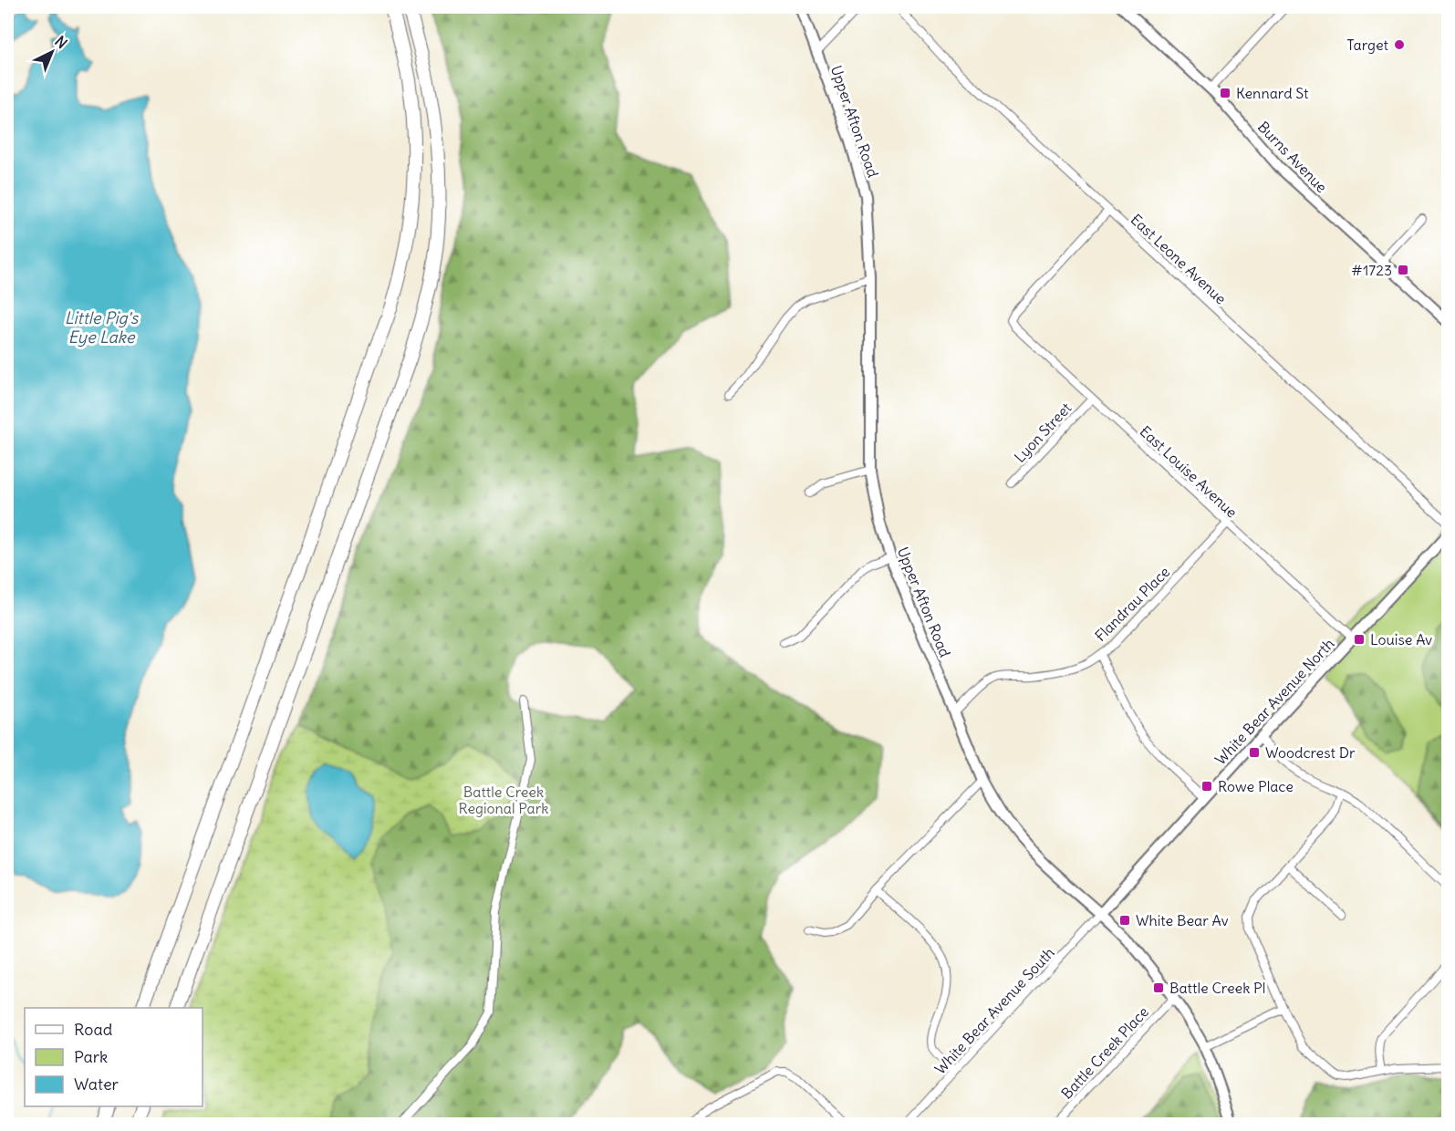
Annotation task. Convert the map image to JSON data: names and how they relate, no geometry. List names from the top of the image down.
{
  "streets": {
    "street": [
      "Upper Afton Road",
      "Burns Avenue",
      "East Leone Avenue",
      "Lyon Street",
      "East Louise Avenue",
      "Flandrau Place",
      "White Bear Avenue North",
      "White Bear Avenue South",
      "Battle Creek Place"
    ]
  },
  "crossings": [
    ["Upper Afton Road", "Flandrau Place"],
    ["Upper Afton Road", "White Bear Avenue North"],
    ["Upper Afton Road", "White Bear Avenue South"],
    ["Upper Afton Road", "Battle Creek Place"],
    ["East Leone Avenue", "East Louise Avenue"],
    ["Lyon Street", "East Louise Avenue"],
    ["East Louise Avenue", "Flandrau Place"],
    ["East Louise Avenue", "White Bear Avenue North"],
    ["White Bear Avenue North", "White Bear Avenue South"]
  ],
  "water": ["Little Pig's Eye Lake"],
  "parks": ["Battle Creek Regional Park"],
  "places": {
    "other": ["Target"],
    "transit": [
      "Kennard St",
      "#1723",
      "Louise Av",
      "Woodcrest Dr",
      "Rowe Place",
      "White Bear Av",
      "Battle Creek Pl"
    ]
  },
  "legend": ["Road", "Park", "Water"],
  "north": "top right"
}
